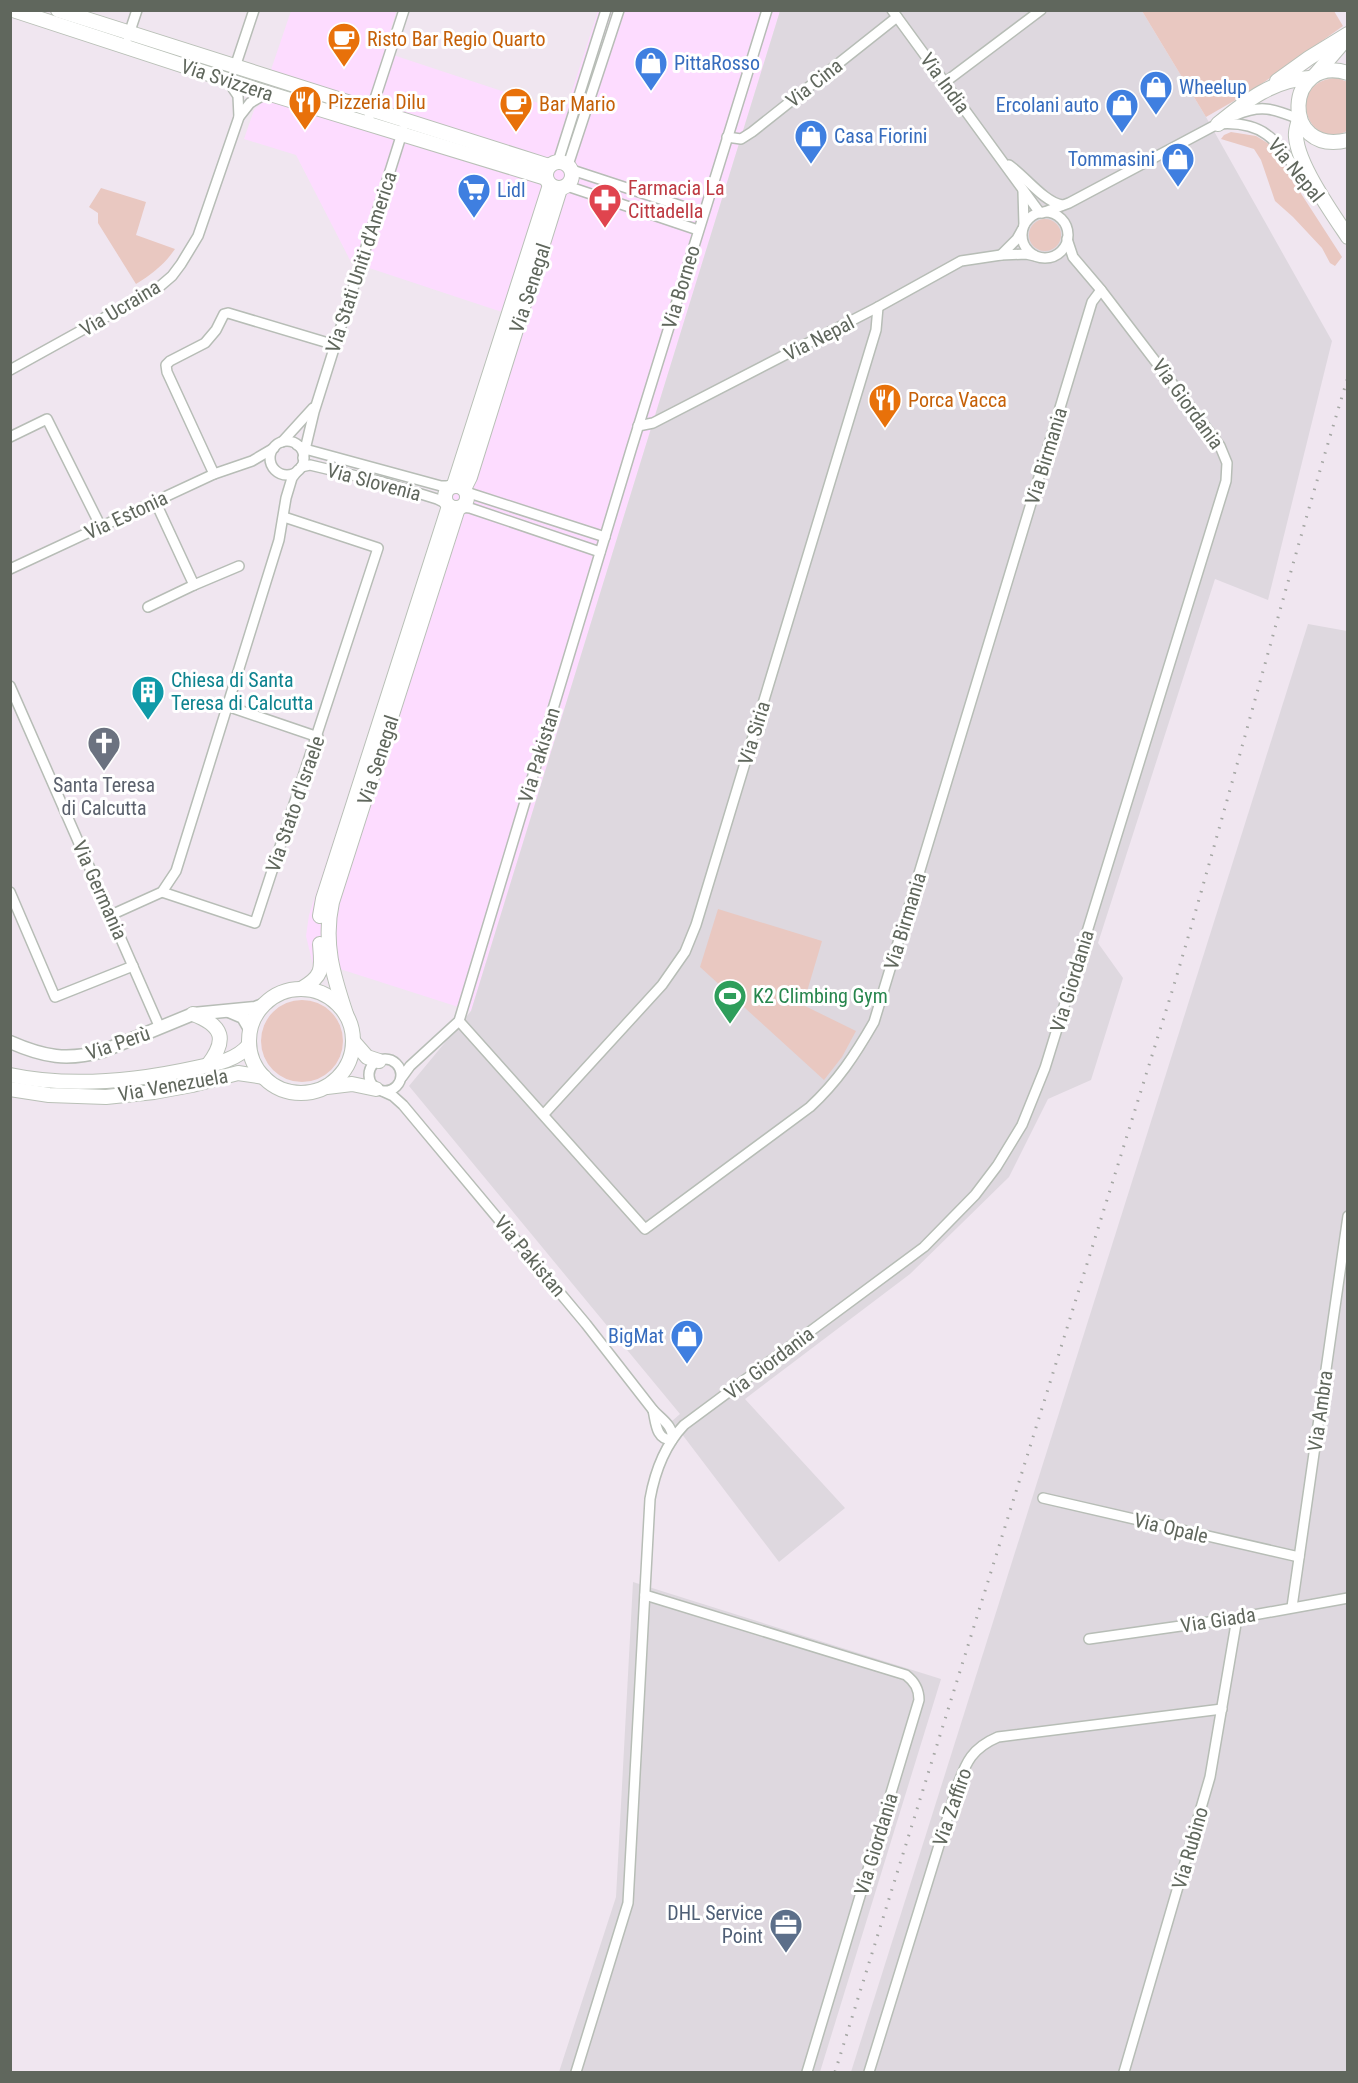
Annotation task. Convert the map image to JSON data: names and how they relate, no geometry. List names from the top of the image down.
{
  "streets": {
    "main road": ["Via Svizzera", "Via Senegal", "Via Venezuela"],
    "street": [
      "Via Cina",
      "Via India",
      "Via Nepal",
      "Via Stati Uniti d'America",
      "Via Borneo",
      "Via Ucraina",
      "Via Giordania",
      "Via Birmania",
      "Via Slovenia",
      "Via Estonia",
      "Via Siria",
      "Via Pakistan",
      "Via Stato d'Israele",
      "Via Germania",
      "Via Perù",
      "Via Ambra",
      "Via Opale",
      "Via Giada",
      "Via Zaffiro",
      "Via Rubino"
    ]
  },
  "crossings": [
    ["Via Svizzera", "Via Stati Uniti d'America"],
    ["Via Svizzera", "Via Borneo"],
    ["Via Svizzera", "Via Senegal"],
    ["Via Svizzera", "Via Ucraina"],
    ["Via Cina", "Via India"],
    ["Via Cina", "Via Borneo"],
    ["Via India", "Via Nepal"],
    ["Via India", "Via Giordania"],
    ["Via Nepal", "Via Borneo"],
    ["Via Nepal", "Via Giordania"],
    ["Via Nepal", "Via Siria"],
    ["Via Nepal", "Via Pakistan"],
    ["Via Stati Uniti d'America", "Via Slovenia"],
    ["Via Stati Uniti d'America", "Via Estonia"],
    ["Via Stati Uniti d'America", "Via Stato d'Israele"],
    ["Via Borneo", "Via Pakistan"],
    ["Via Senegal", "Via Slovenia"],
    ["Via Senegal", "Via Perù"],
    ["Via Senegal", "Via Venezuela"],
    ["Via Giordania", "Via Birmania"],
    ["Via Giordania", "Via Pakistan"],
    ["Via Birmania", "Via Siria"],
    ["Via Birmania", "Via Pakistan"],
    ["Via Slovenia", "Via Estonia"],
    ["Via Slovenia", "Via Pakistan"],
    ["Via Pakistan", "Via Venezuela"],
    ["Via Germania", "Via Perù"],
    ["Via Perù", "Via Venezuela"],
    ["Via Ambra", "Via Opale"],
    ["Via Ambra", "Via Giada"],
    ["Via Giada", "Via Rubino"],
    ["Via Zaffiro", "Via Rubino"]
  ],
  "places": {
    "cafe": ["Risto Bar Regio Quarto", "Bar Mario"],
    "shop": [
      "PittaRosso",
      "Wheelup",
      "Ercolani auto",
      "Casa Fiorini",
      "Tommasini",
      "BigMat"
    ],
    "restaurant": ["Pizzeria Dilu", "Porca Vacca"],
    "supermarket": ["Lidl"],
    "pharmacy": ["Farmacia La Cittadella"],
    "building": ["Chiesa di Santa Teresa di Calcutta"],
    "church": ["Santa Teresa di Calcutta"],
    "sports": ["K2 Climbing Gym"],
    "office": ["DHL Service Point"]
  }
}
